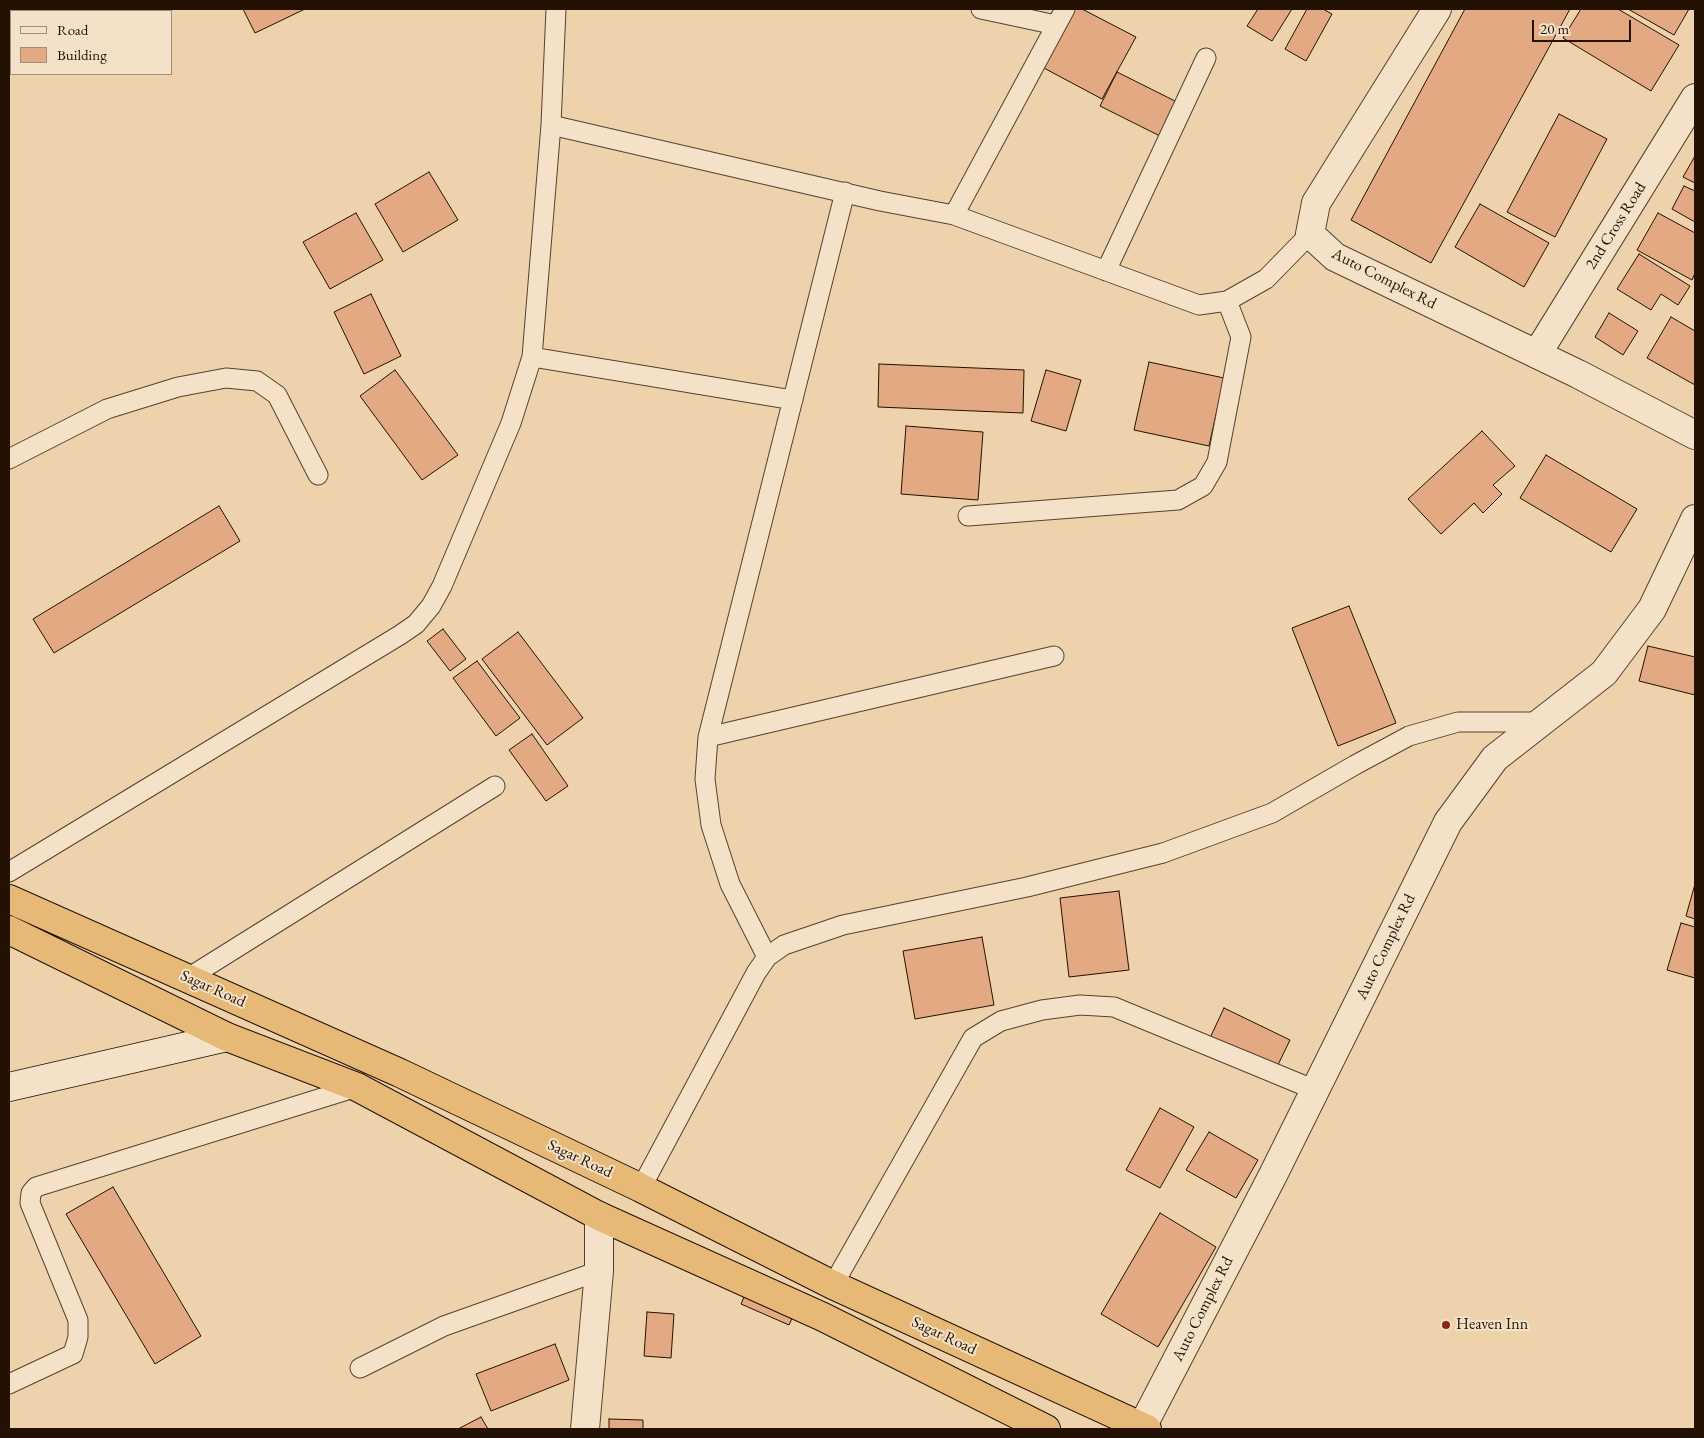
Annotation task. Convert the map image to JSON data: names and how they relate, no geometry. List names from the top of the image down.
{
  "streets": {
    "highway": ["Sagar Road"],
    "street": ["2nd Cross Road", "Auto Complex Rd"]
  },
  "crossings": [
    ["2nd Cross Road", "Auto Complex Rd"],
    ["Auto Complex Rd", "Sagar Road"]
  ],
  "places": ["Heaven Inn"],
  "legend": ["Road", "Building"],
  "scale_bar": "20 m"
}
